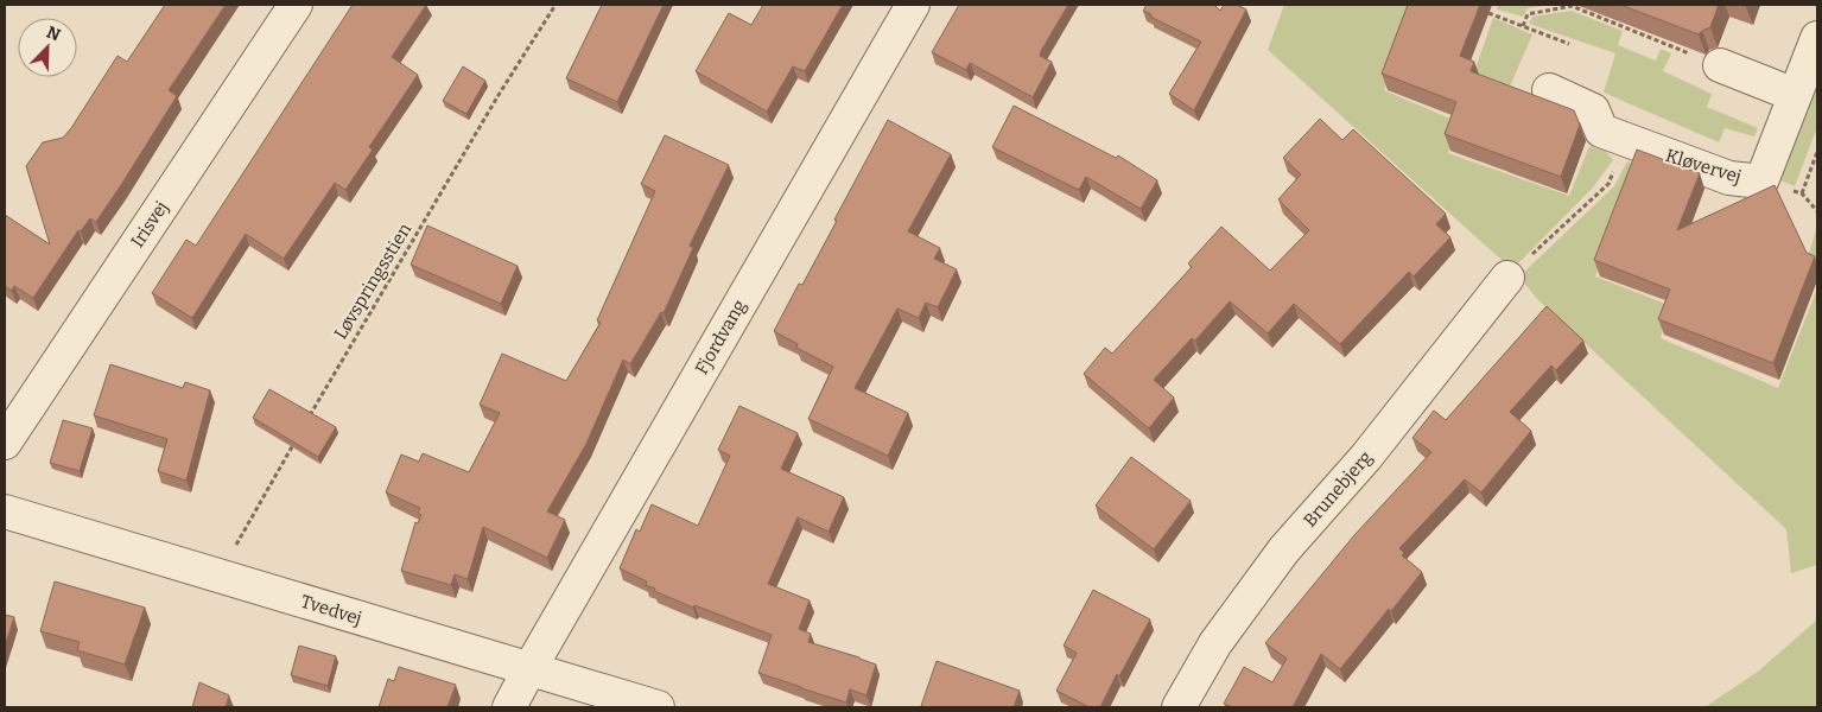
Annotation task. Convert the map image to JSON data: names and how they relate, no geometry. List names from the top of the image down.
{
  "streets": {
    "street": [
      "Kløvervej",
      "Irisvej",
      "Fjordvang",
      "Brunebjerg",
      "Tvedvej"
    ],
    "path": ["Løvspringsstien"]
  },
  "crossings": [
    ["Fjordvang", "Tvedvej"]
  ],
  "north": "top right"
}
